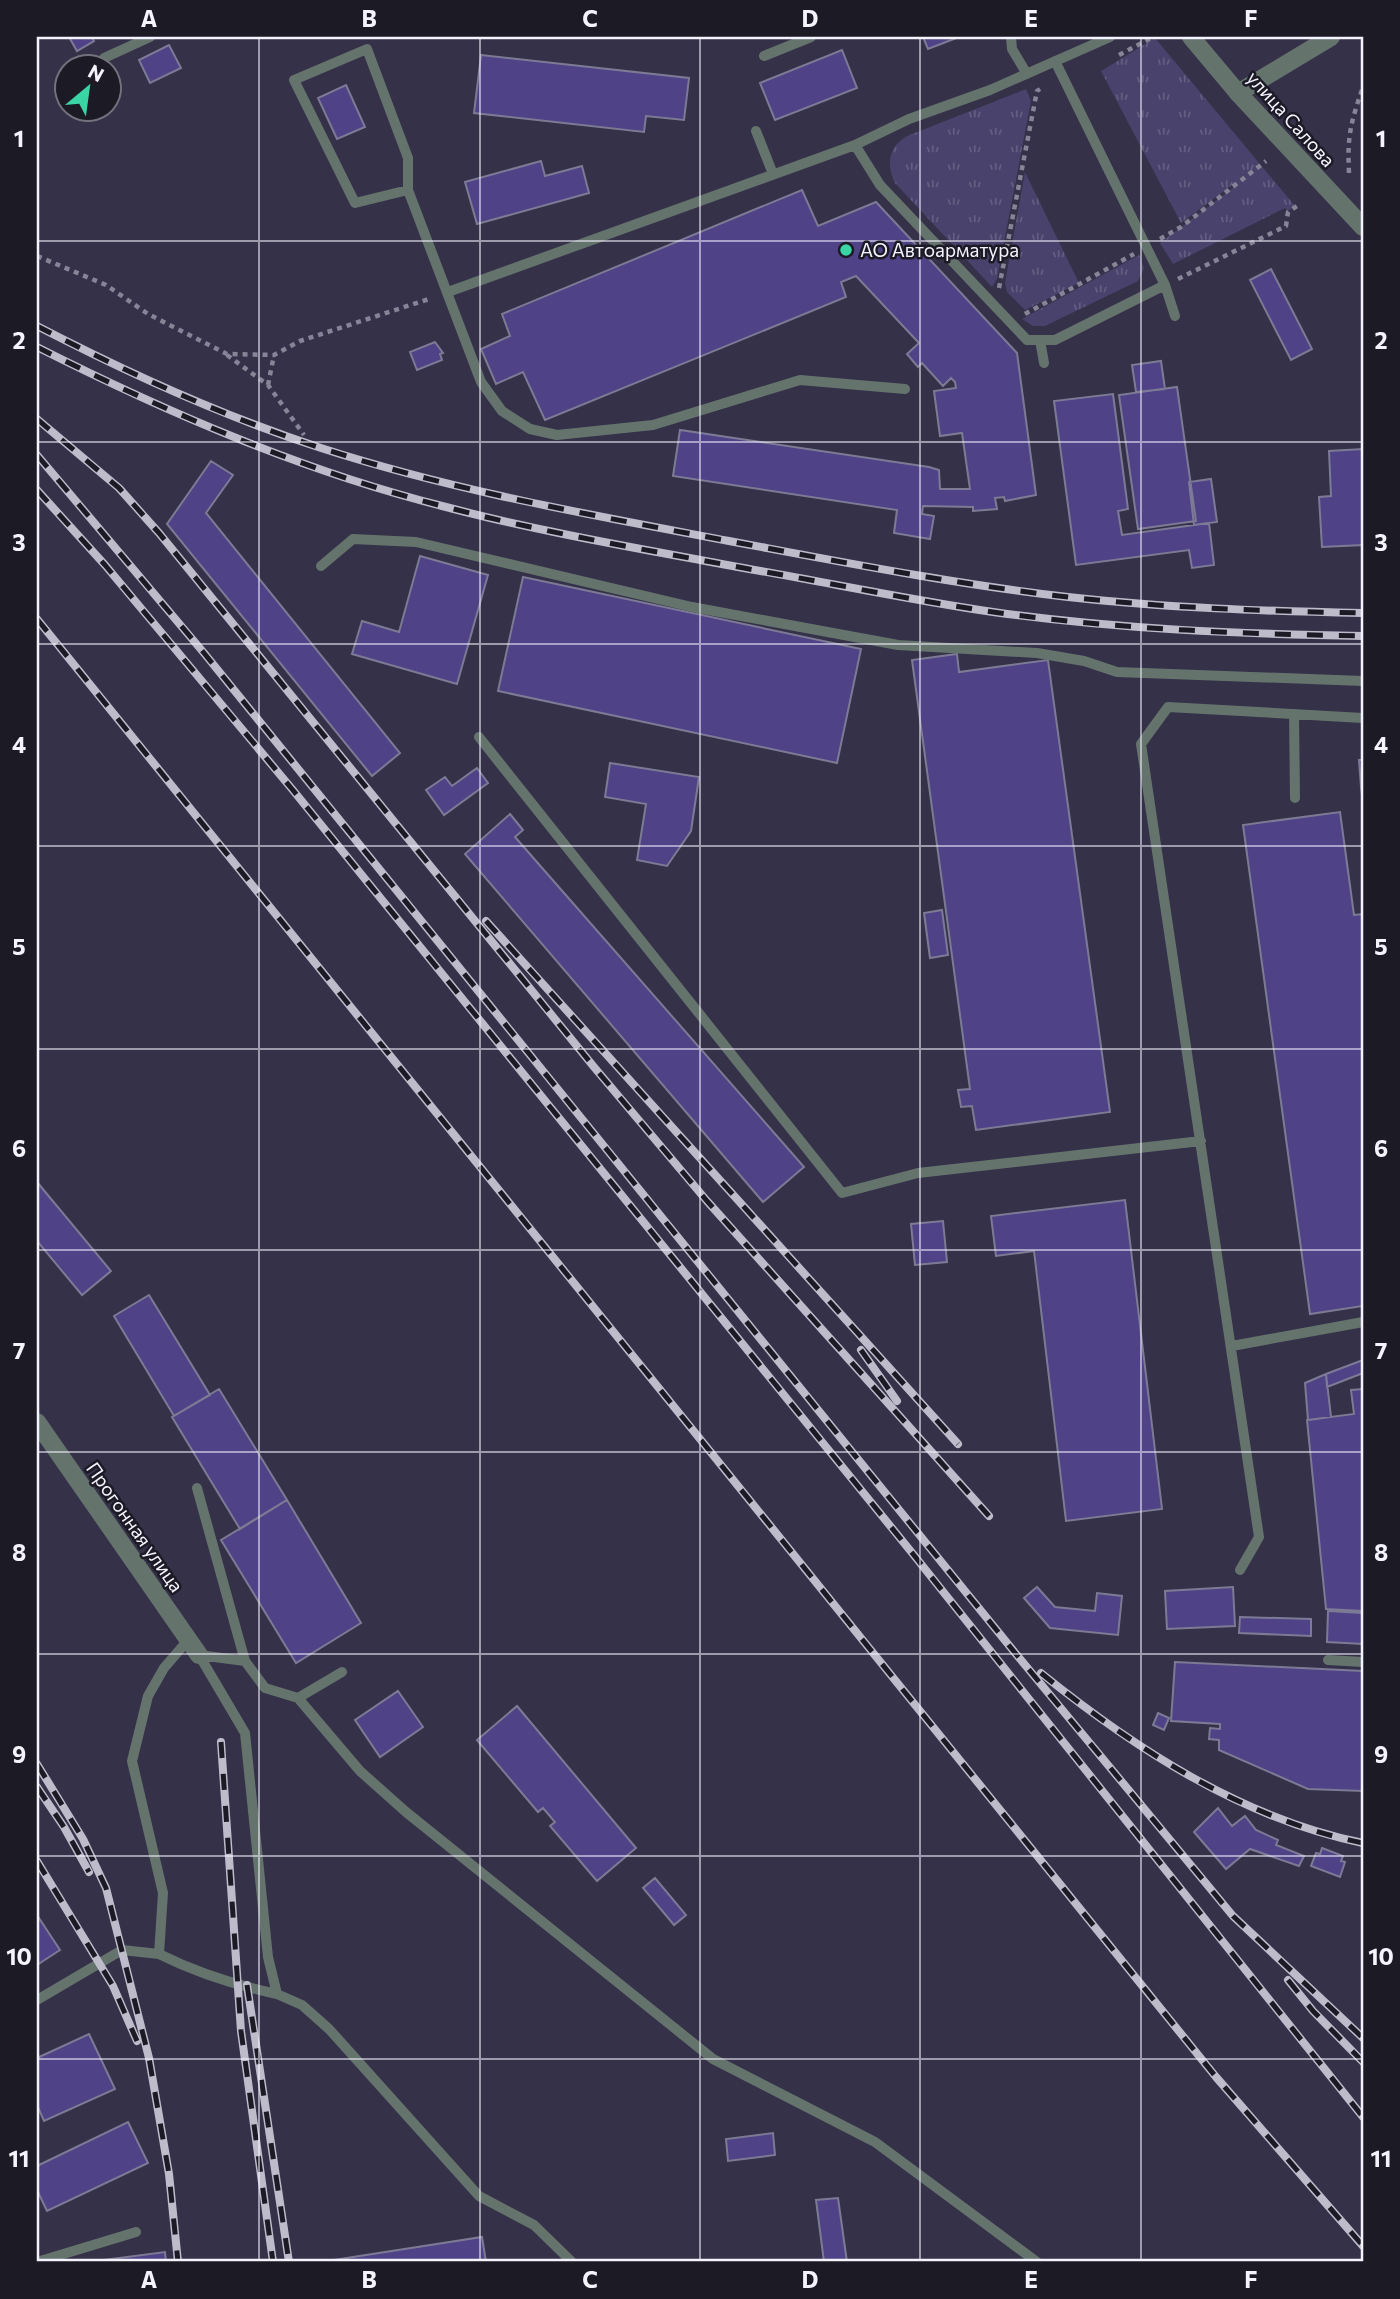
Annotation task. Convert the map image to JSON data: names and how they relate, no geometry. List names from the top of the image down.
{
  "streets": {
    "street": ["улица Салова", "Прогонная улица"]
  },
  "places": ["АО Автоарматура"],
  "north": "top right",
  "grid": {
    "columns": [
      "A",
      "B",
      "C",
      "D",
      "E",
      "F"
    ],
    "rows": [
      "1",
      "2",
      "3",
      "4",
      "5",
      "6",
      "7",
      "8",
      "9",
      "10",
      "11"
    ]
  }
}
